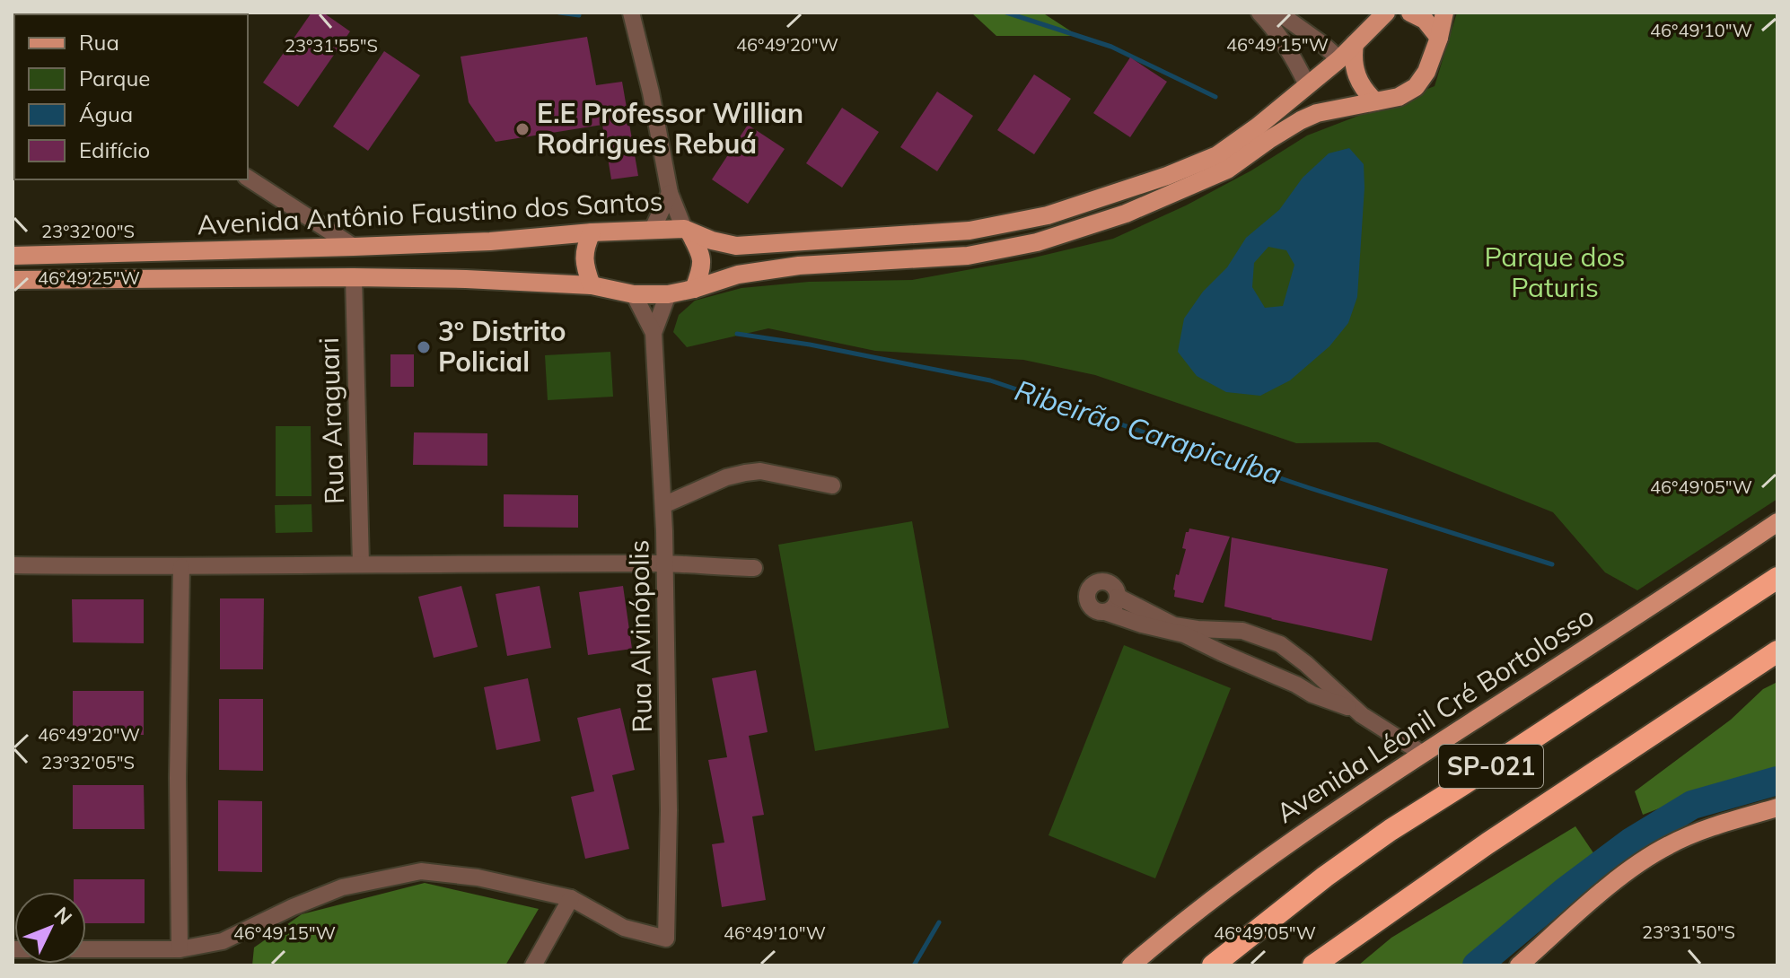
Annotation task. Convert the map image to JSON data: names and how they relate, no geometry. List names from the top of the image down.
{
  "streets": {
    "highway": ["SP-021"],
    "main road": ["Avenida Antônio Faustino dos Santos", "Avenida Léonil Cré Bortolosso"],
    "street": ["Rua Araguari", "Rua Alvinópolis"]
  },
  "crossings": [
    ["Avenida Antônio Faustino dos Santos", "Rua Araguari"],
    ["Avenida Antônio Faustino dos Santos", "Rua Alvinópolis"]
  ],
  "water": ["Ribeirão Carapicuíba"],
  "parks": ["Parque dos Paturis"],
  "places": ["E.E Professor Willian Rodrigues Rebuá", "3º Distrito Policial"],
  "legend": [
    "Rua",
    "Parque",
    "Água",
    "Edifício"
  ],
  "north": "top right",
  "coordinates": [
    "46°49'10\"W",
    "46°49'20\"W",
    "46°49'15\"W",
    "23°31'55\"S",
    "23°32'00\"S",
    "46°49'25\"W",
    "46°49'05\"W",
    "23°32'05\"S",
    "23°31'50\"S"
  ]
}
